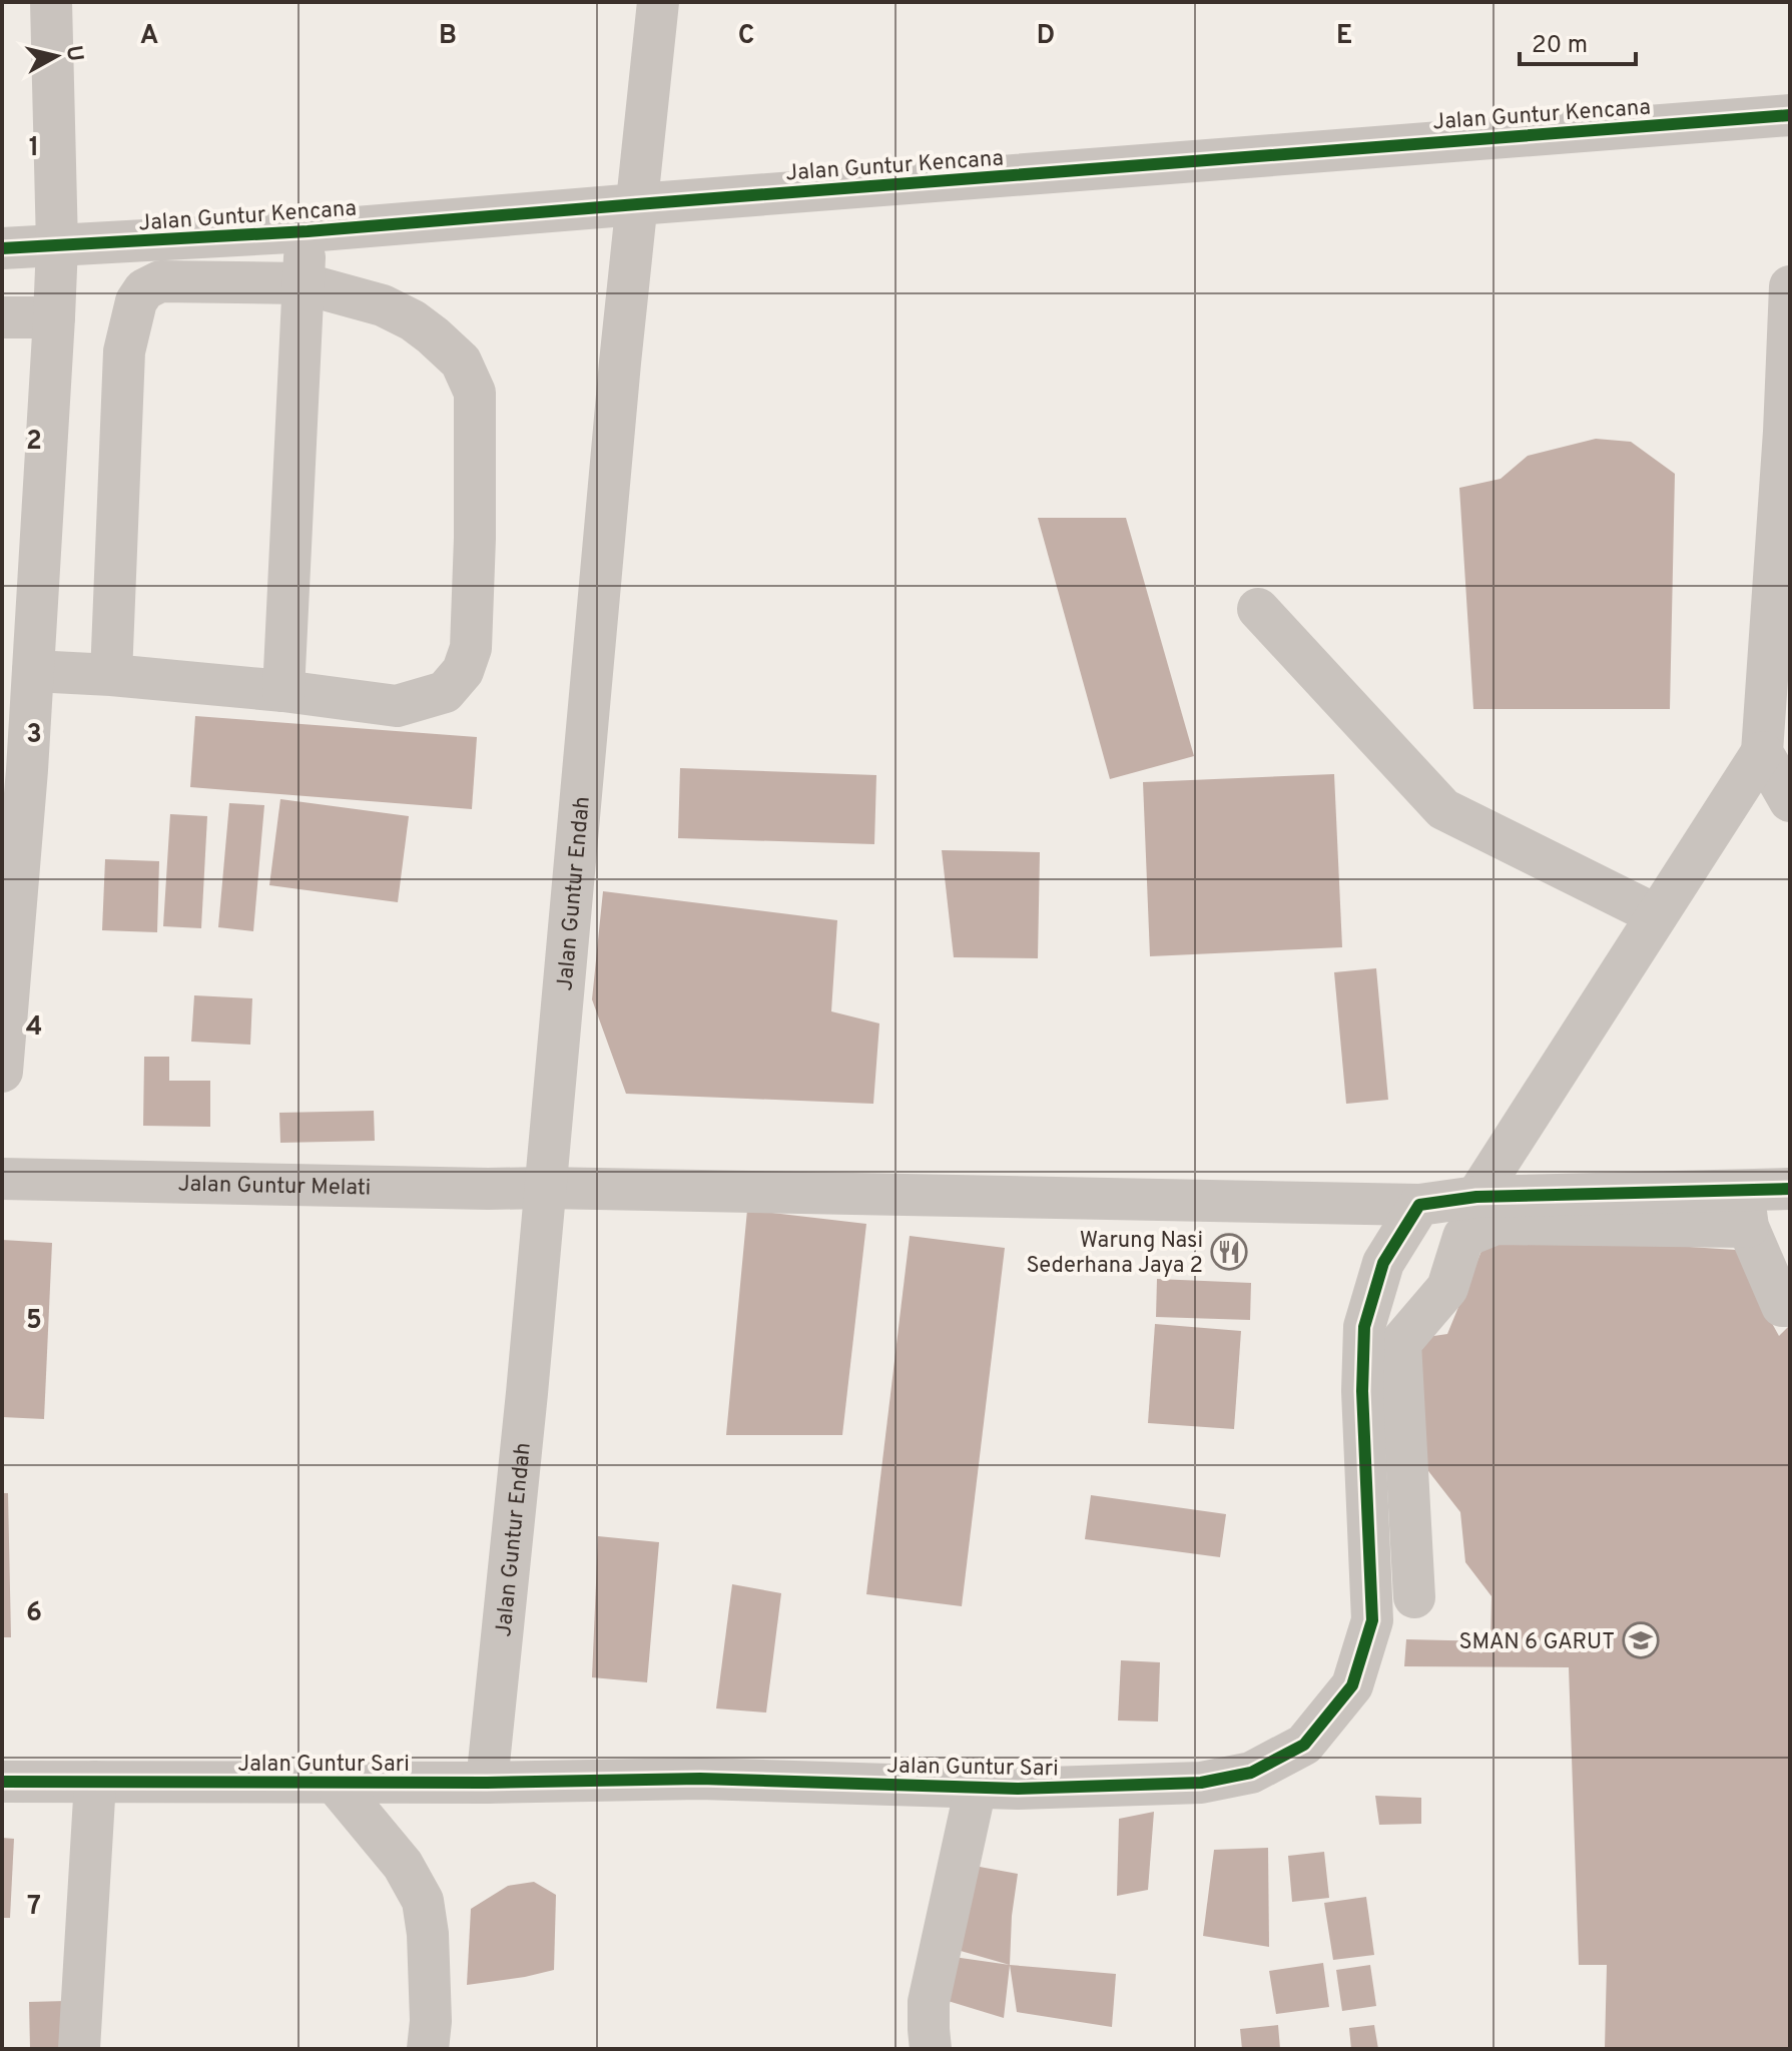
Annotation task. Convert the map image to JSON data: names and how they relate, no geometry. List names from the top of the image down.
{
  "streets": {
    "street": [
      "Jalan Guntur Kencana",
      "Jalan Guntur Endah",
      "Jalan Guntur Melati",
      "Jalan Guntur Sari"
    ]
  },
  "crossings": [
    ["Jalan Guntur Kencana", "Jalan Guntur Endah"],
    ["Jalan Guntur Endah", "Jalan Guntur Melati"],
    ["Jalan Guntur Endah", "Jalan Guntur Sari"],
    ["Jalan Guntur Melati", "Jalan Guntur Sari"]
  ],
  "places": {
    "restaurant": ["Warung Nasi Sederhana Jaya 2"],
    "school or university": ["SMAN 6 GARUT"]
  },
  "scale_bar": "20 m",
  "north": "right",
  "grid": {
    "columns": [
      "A",
      "B",
      "C",
      "D",
      "E"
    ],
    "rows": [
      "1",
      "2",
      "3",
      "4",
      "5",
      "6",
      "7"
    ]
  }
}
